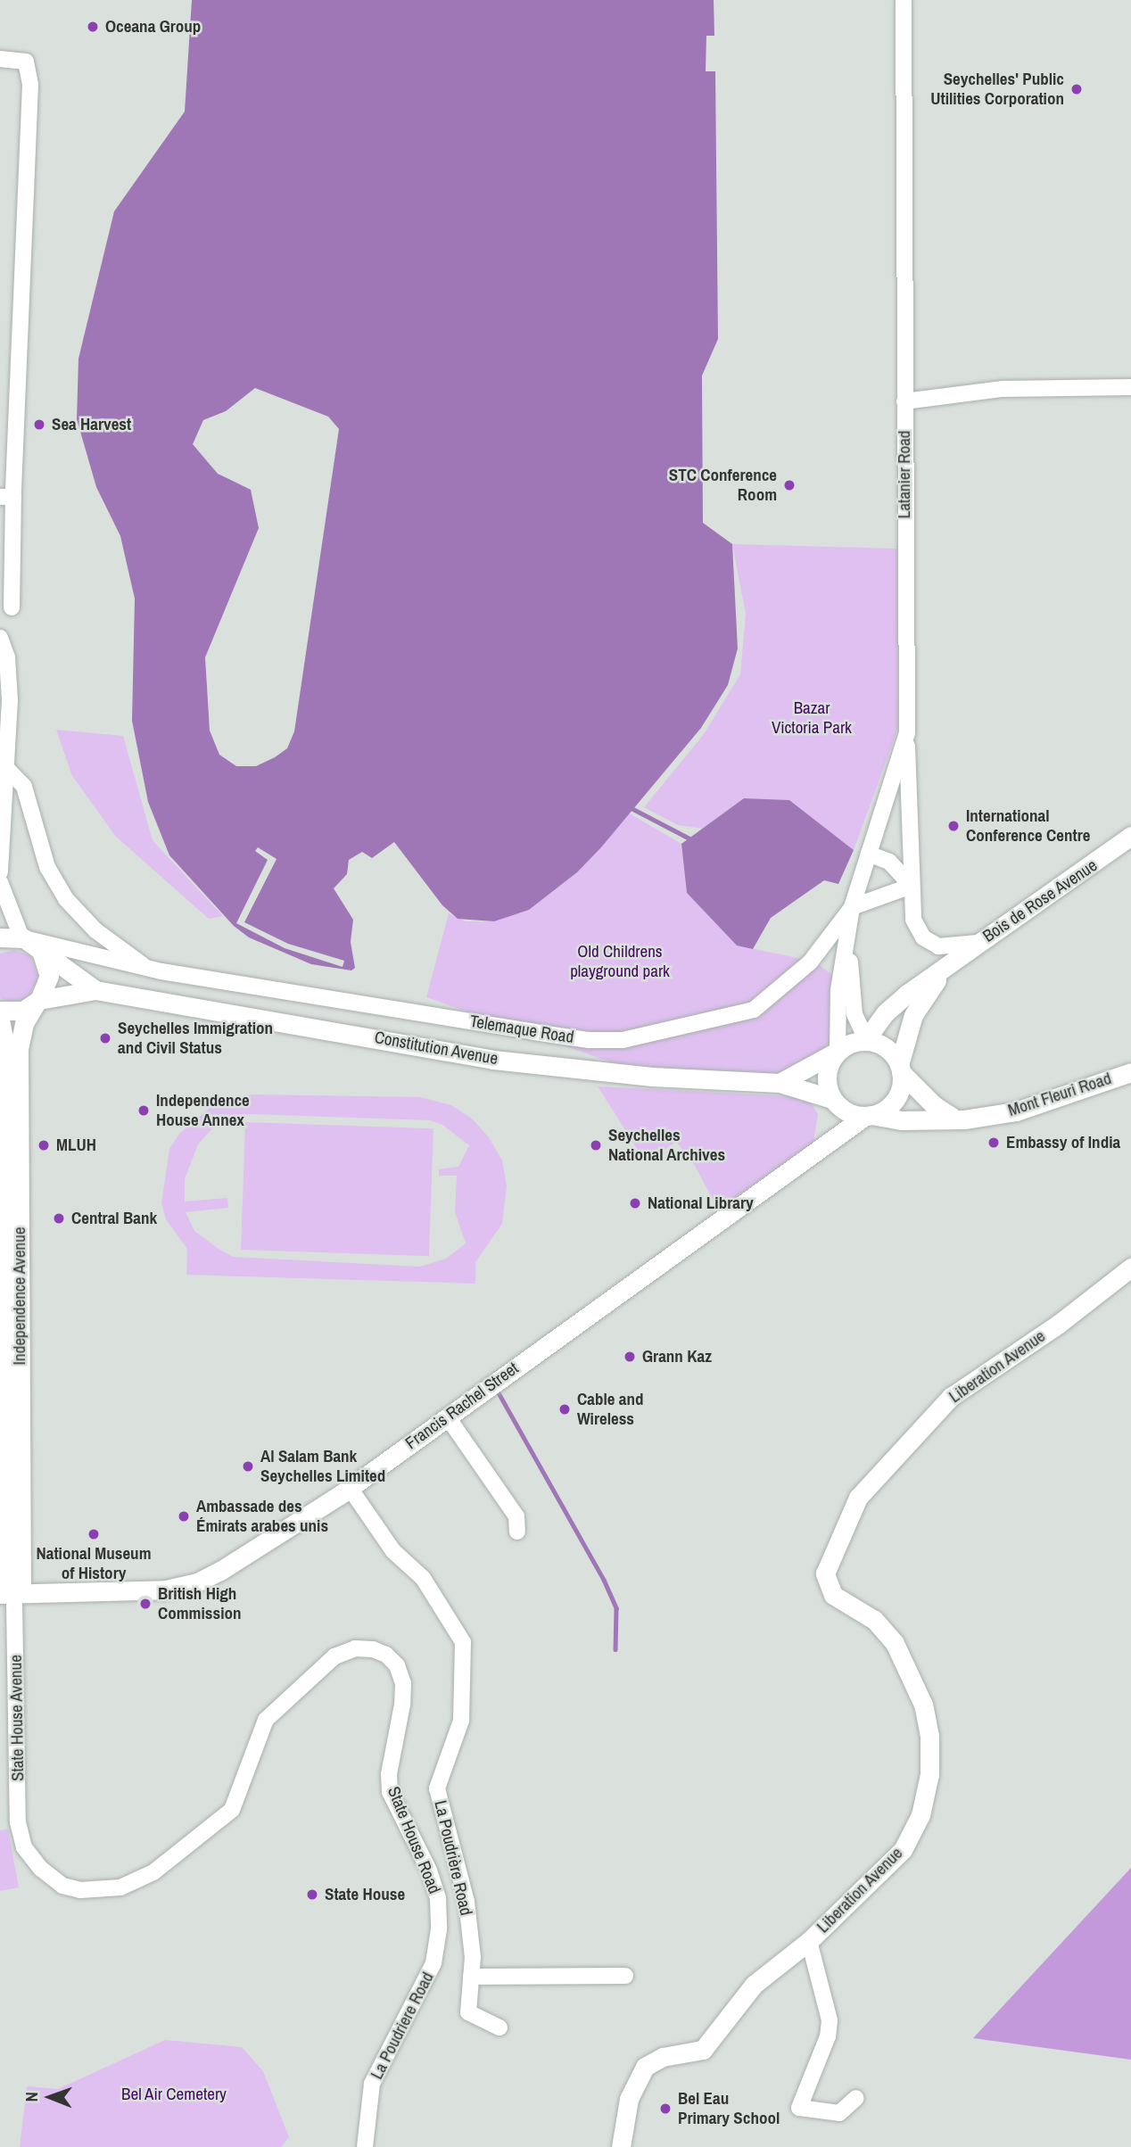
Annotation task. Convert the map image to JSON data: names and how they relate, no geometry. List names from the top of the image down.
{
  "streets": {
    "main road": [
      "Bois de Rose Avenue",
      "Constitution Avenue",
      "Mont Fleuri Road",
      "Independence Avenue",
      "Liberation Avenue",
      "Francis Rachel Street"
    ],
    "street": [
      "Latanier Road",
      "Telemaque Road",
      "State House Avenue",
      "State House Road",
      "La Poudrière Road",
      "La Poudriere Road"
    ]
  },
  "crossings": [
    ["Latanier Road", "Bois de Rose Avenue"],
    ["Latanier Road", "Telemaque Road"],
    ["Latanier Road", "Constitution Avenue"],
    ["Latanier Road", "Mont Fleuri Road"],
    ["Latanier Road", "Francis Rachel Street"],
    ["Bois de Rose Avenue", "Constitution Avenue"],
    ["Bois de Rose Avenue", "Mont Fleuri Road"],
    ["Bois de Rose Avenue", "Francis Rachel Street"],
    ["Telemaque Road", "Constitution Avenue"],
    ["Constitution Avenue", "Mont Fleuri Road"],
    ["Constitution Avenue", "Independence Avenue"],
    ["Constitution Avenue", "Francis Rachel Street"],
    ["Mont Fleuri Road", "Francis Rachel Street"],
    ["Independence Avenue", "Francis Rachel Street"],
    ["Independence Avenue", "State House Avenue"],
    ["Francis Rachel Street", "State House Avenue"],
    ["Francis Rachel Street", "La Poudrière Road"],
    ["State House Avenue", "State House Road"],
    ["State House Road", "La Poudriere Road"]
  ],
  "parks": ["Bazar Victoria Park", "Old Childrens playground park", "Bel Air Cemetery"],
  "places": [
    "Oceana Group",
    "Seychelles' Public Utilities Corporation",
    "Sea Harvest",
    "STC Conference Room",
    "International Conference Centre",
    "Seychelles Immigration and Civil Status",
    "Independence House Annex",
    "Embassy of India",
    "MLUH",
    "Seychelles National Archives",
    "National Library",
    "Central Bank",
    "Grann Kaz",
    "Cable and Wireless",
    "Al Salam Bank Seychelles Limited",
    "Ambassade des Émirats arabes unis",
    "National Museum of History",
    "British High Commission",
    "State House",
    "Bel Eau Primary School"
  ],
  "north": "left"
}
